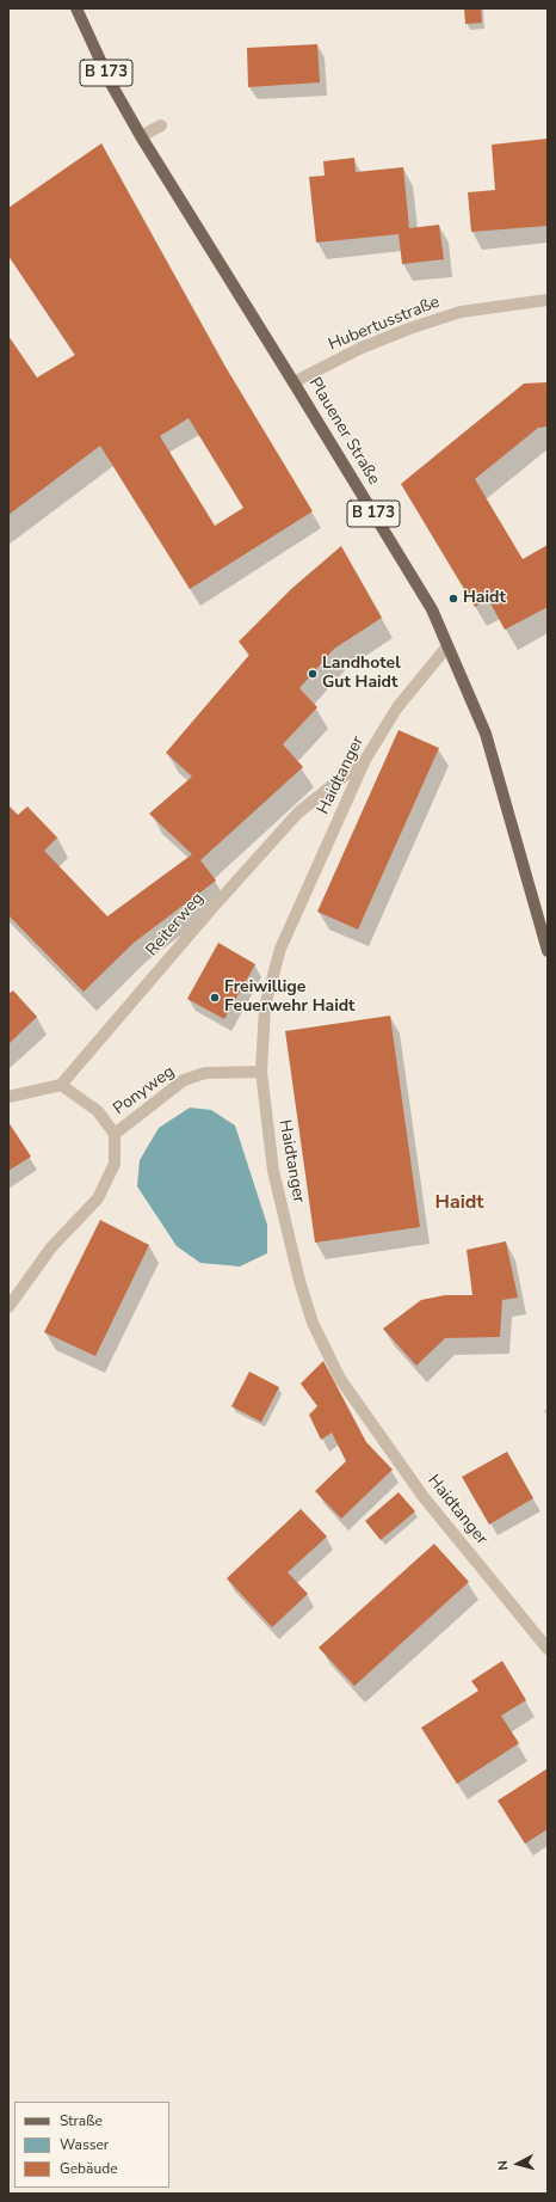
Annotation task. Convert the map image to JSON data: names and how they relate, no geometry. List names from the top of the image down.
{
  "streets": {
    "main road": ["B 173", "Plauener Straße"],
    "street": [
      "Hubertusstraße",
      "Haidtanger",
      "Reiterweg",
      "Ponyweg"
    ]
  },
  "crossings": [
    ["Hubertusstraße", "Plauener Straße"],
    ["Plauener Straße", "Haidtanger"],
    ["Haidtanger", "Reiterweg"],
    ["Haidtanger", "Ponyweg"]
  ],
  "districts": ["Haidt"],
  "places": ["Haidt", "Landhotel Gut Haidt", "Freiwillige Feuerwehr Haidt"],
  "legend": ["Straße", "Wasser", "Gebäude"],
  "north": "left"
}
